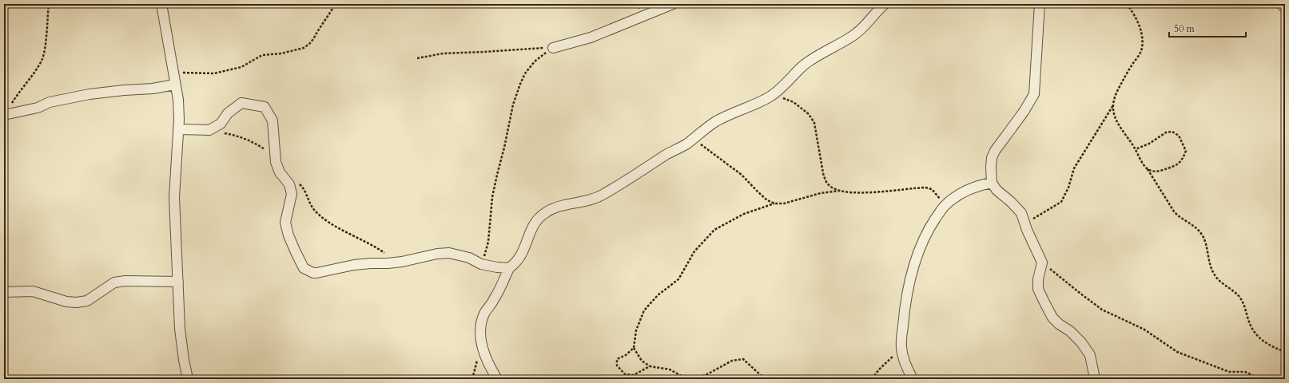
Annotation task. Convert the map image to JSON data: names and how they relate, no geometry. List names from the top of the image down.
{
  "scale_bar": "50 m"
}
